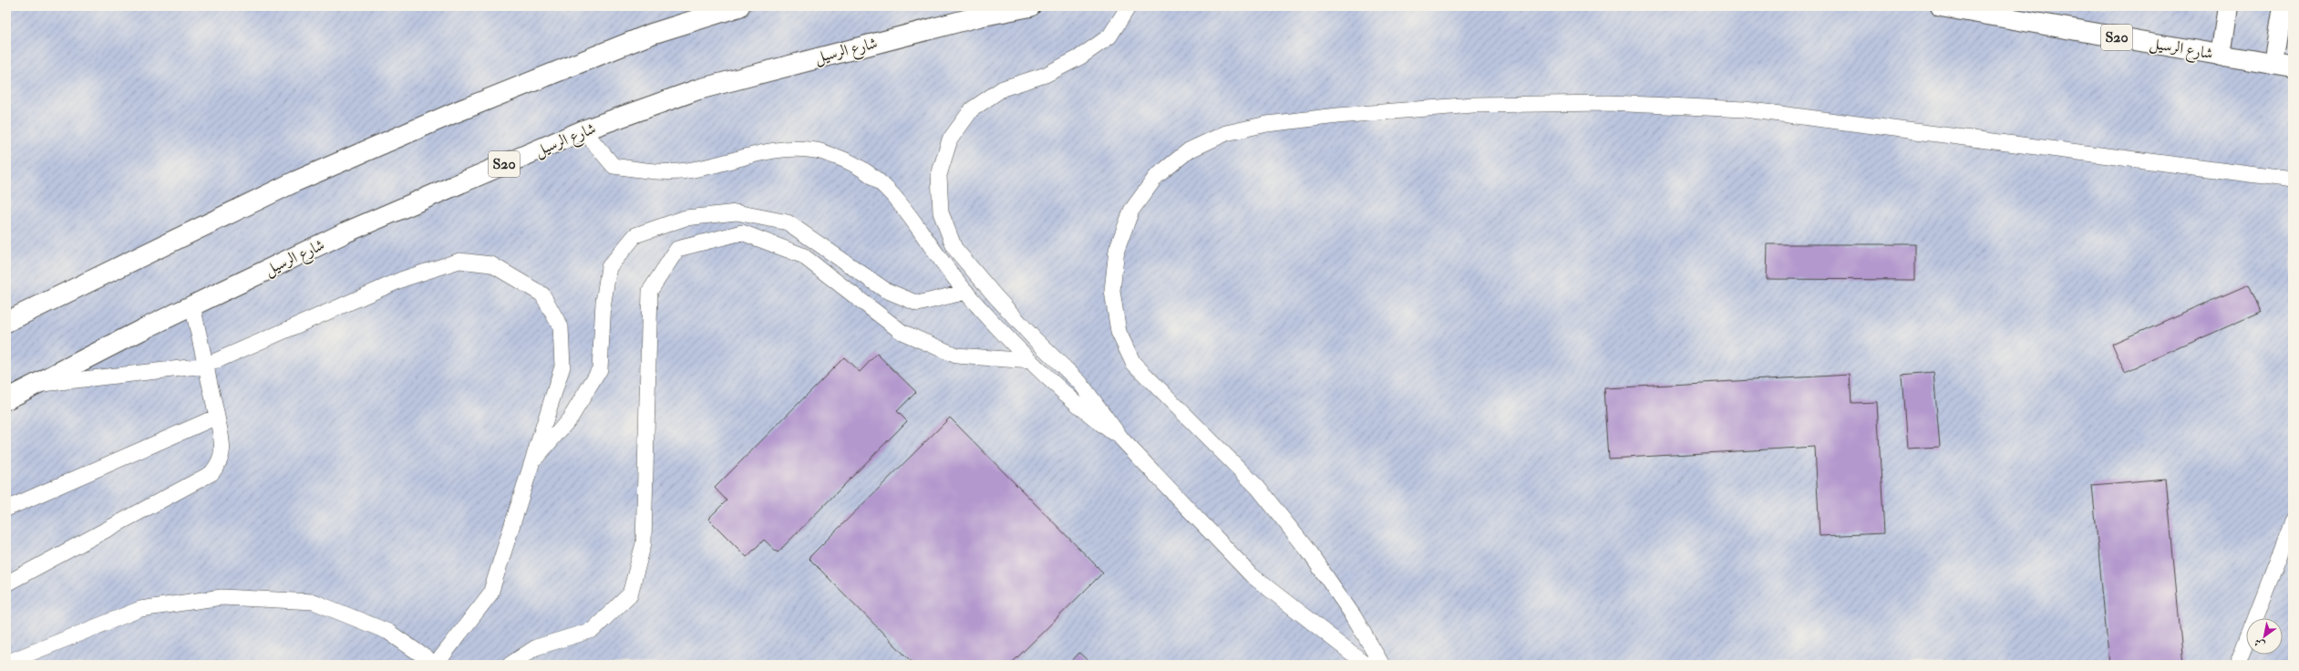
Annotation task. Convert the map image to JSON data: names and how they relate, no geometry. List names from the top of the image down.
{
  "streets": {
    "main road": ["S20", "شارع الرسيل"]
  },
  "north": "bottom left"
}
